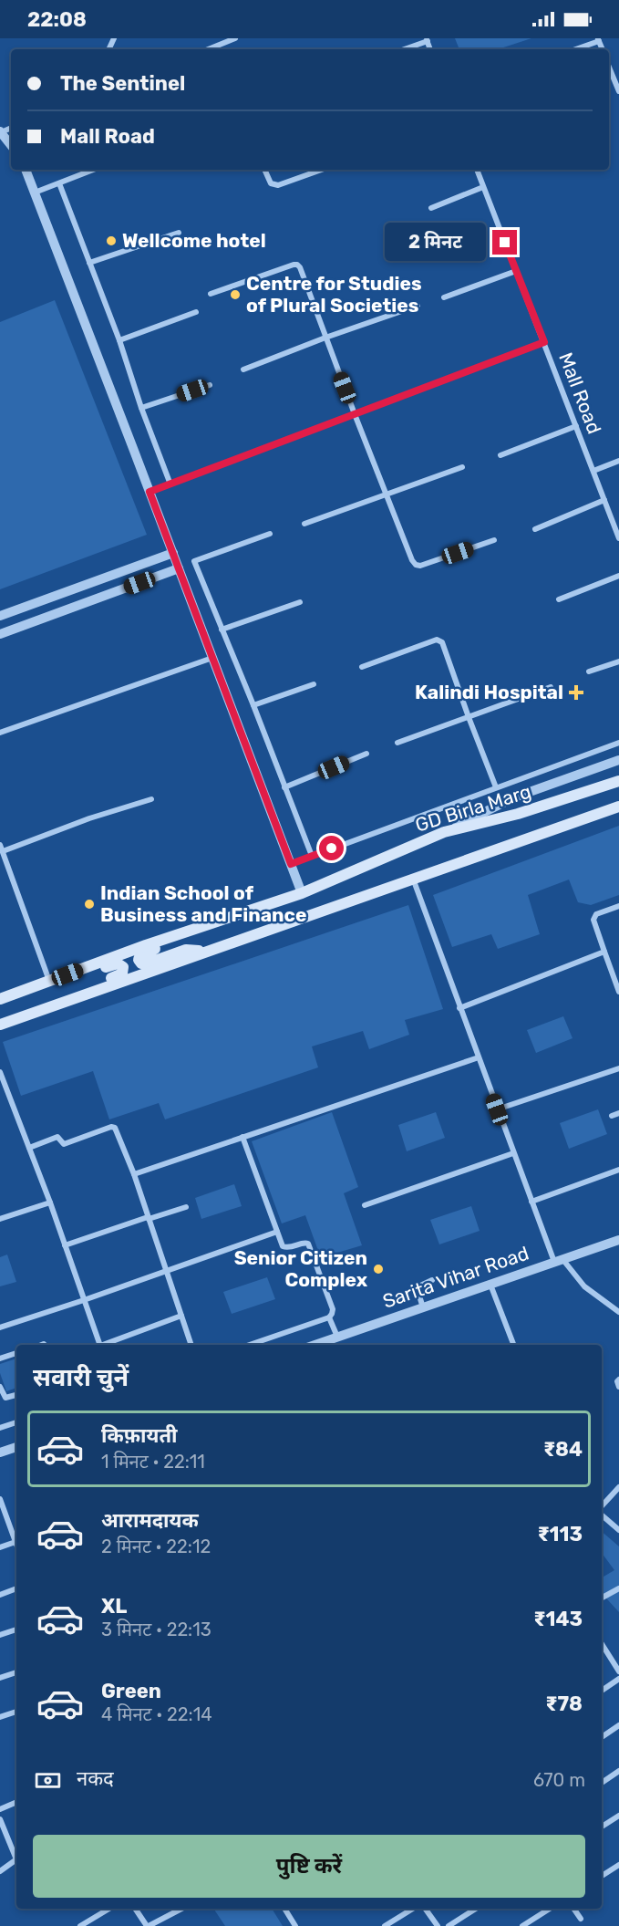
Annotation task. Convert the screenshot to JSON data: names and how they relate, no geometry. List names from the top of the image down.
{
  "streets": {
    "main road": ["GD Birla Marg"],
    "street": ["Mall Road", "Sarita Vihar Road"]
  },
  "places": {
    "other": [
      "Wellcome hotel",
      "Centre for Studies of Plural Societies",
      "Indian School of Business and Finance",
      "Senior Citizen Complex"
    ],
    "health": ["Kalindi Hospital"]
  },
  "page": {
    "status": "22:08",
    "banner": ["The Sentinel", "Mall Road"],
    "bubble": "2 मिनट",
    "heading": "सवारी चुनें",
    "list": [
      {
        "name": "किफ़ायती",
        "note": "1 मिनट · 22:11",
        "value": "₹84"
      },
      {
        "name": "आरामदायक",
        "note": "2 मिनट · 22:12",
        "value": "₹113"
      },
      {
        "name": "XL",
        "note": "3 मिनट · 22:13",
        "value": "₹143"
      },
      {
        "name": "Green",
        "note": "4 मिनट · 22:14",
        "value": "₹78"
      }
    ],
    "pay": ["नकद", "670 m"],
    "buttons": "पुष्टि करें"
  }
}
